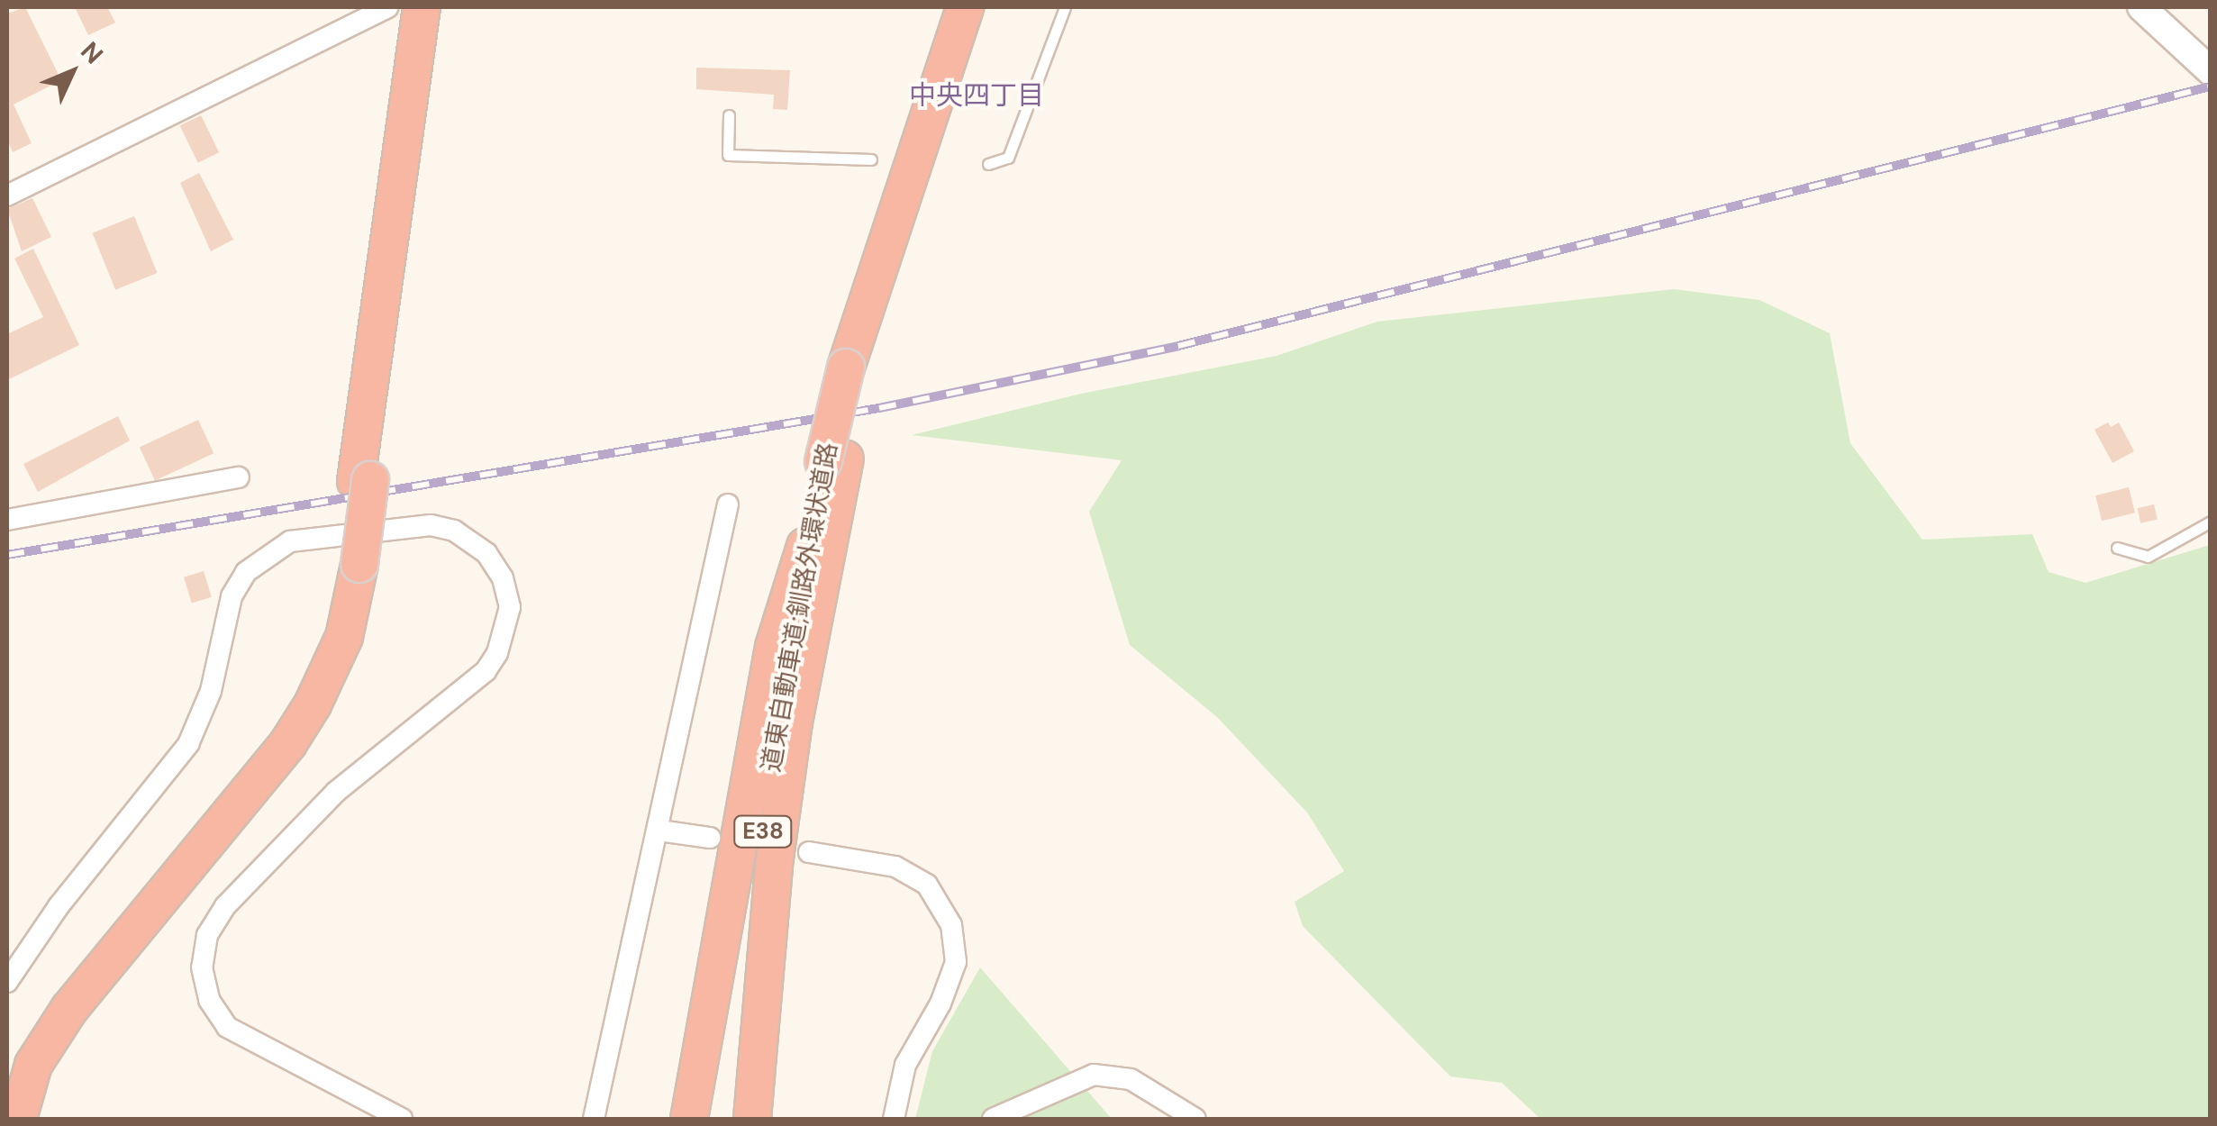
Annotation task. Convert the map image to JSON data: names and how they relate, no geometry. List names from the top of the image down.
{
  "streets": {
    "highway": ["道東自動車道;釧路外環状道路", "E38"]
  },
  "districts": ["中央四丁目"],
  "north": "top right"
}
